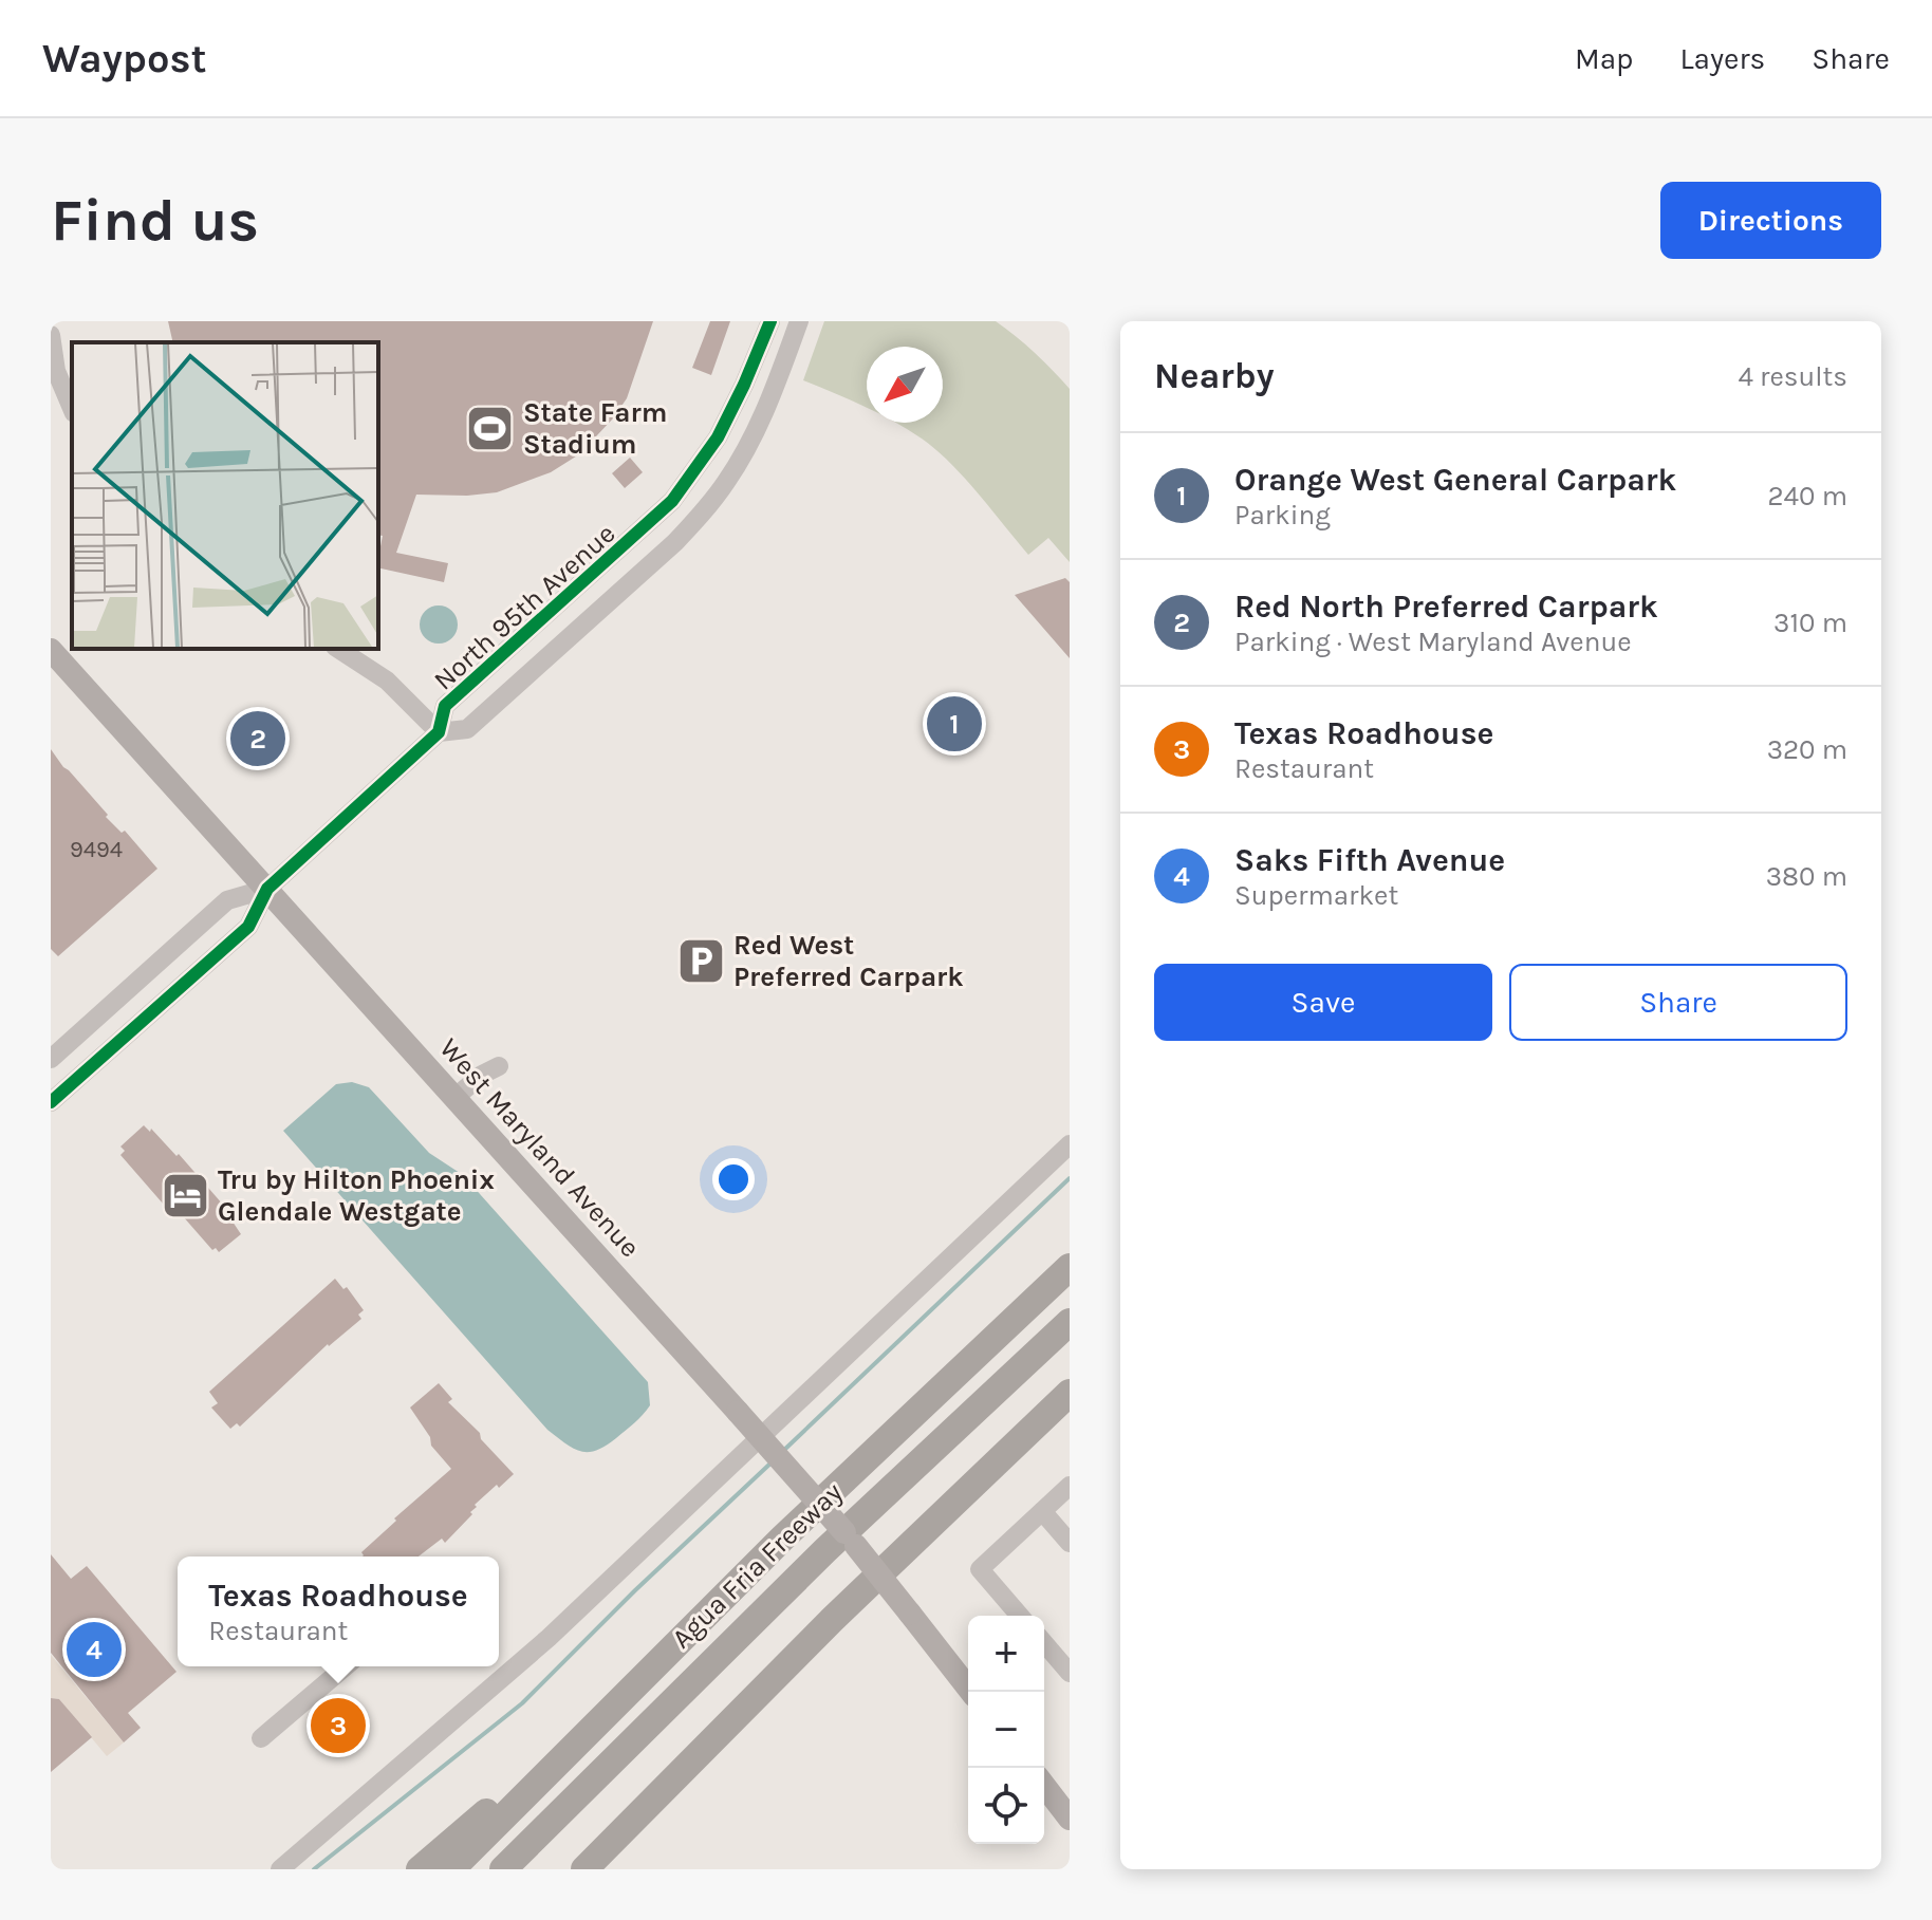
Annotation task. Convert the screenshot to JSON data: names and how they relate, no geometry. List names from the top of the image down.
{
  "streets": {
    "highway": ["Agua Fria Freeway"],
    "main road": ["West Maryland Avenue"],
    "street": ["North 95th Avenue"]
  },
  "crossings": [
    ["North 95th Avenue", "West Maryland Avenue"]
  ],
  "places": {
    "sports": ["State Farm Stadium"],
    "parking": ["Red West Preferred Carpark"],
    "hotel": ["Tru by Hilton Phoenix Glendale Westgate"]
  },
  "house_numbers": ["9494"],
  "north": "bottom left",
  "page": {
    "header": "Waypost",
    "nav": ["Map", "Layers", "Share"],
    "buttons": [
      "Directions",
      ["Save", "Share"]
    ],
    "title": "Find us",
    "heading": ["Nearby", "4 results"],
    "list": [
      {
        "mark": "1",
        "name": "Orange West General Carpark",
        "note": "Parking",
        "value": "240 m"
      },
      {
        "mark": "2",
        "name": "Red North Preferred Carpark",
        "note": "Parking · West Maryland Avenue",
        "value": "310 m"
      },
      {
        "mark": "3",
        "name": "Texas Roadhouse",
        "note": "Restaurant",
        "value": "320 m"
      },
      {
        "mark": "4",
        "name": "Saks Fifth Avenue",
        "note": "Supermarket",
        "value": "380 m"
      }
    ],
    "pins": [
      "1",
      "2",
      "4",
      "3"
    ],
    "popup": ["Texas Roadhouse", "Restaurant"],
    "map_buttons": ["+", "−"]
  }
}
